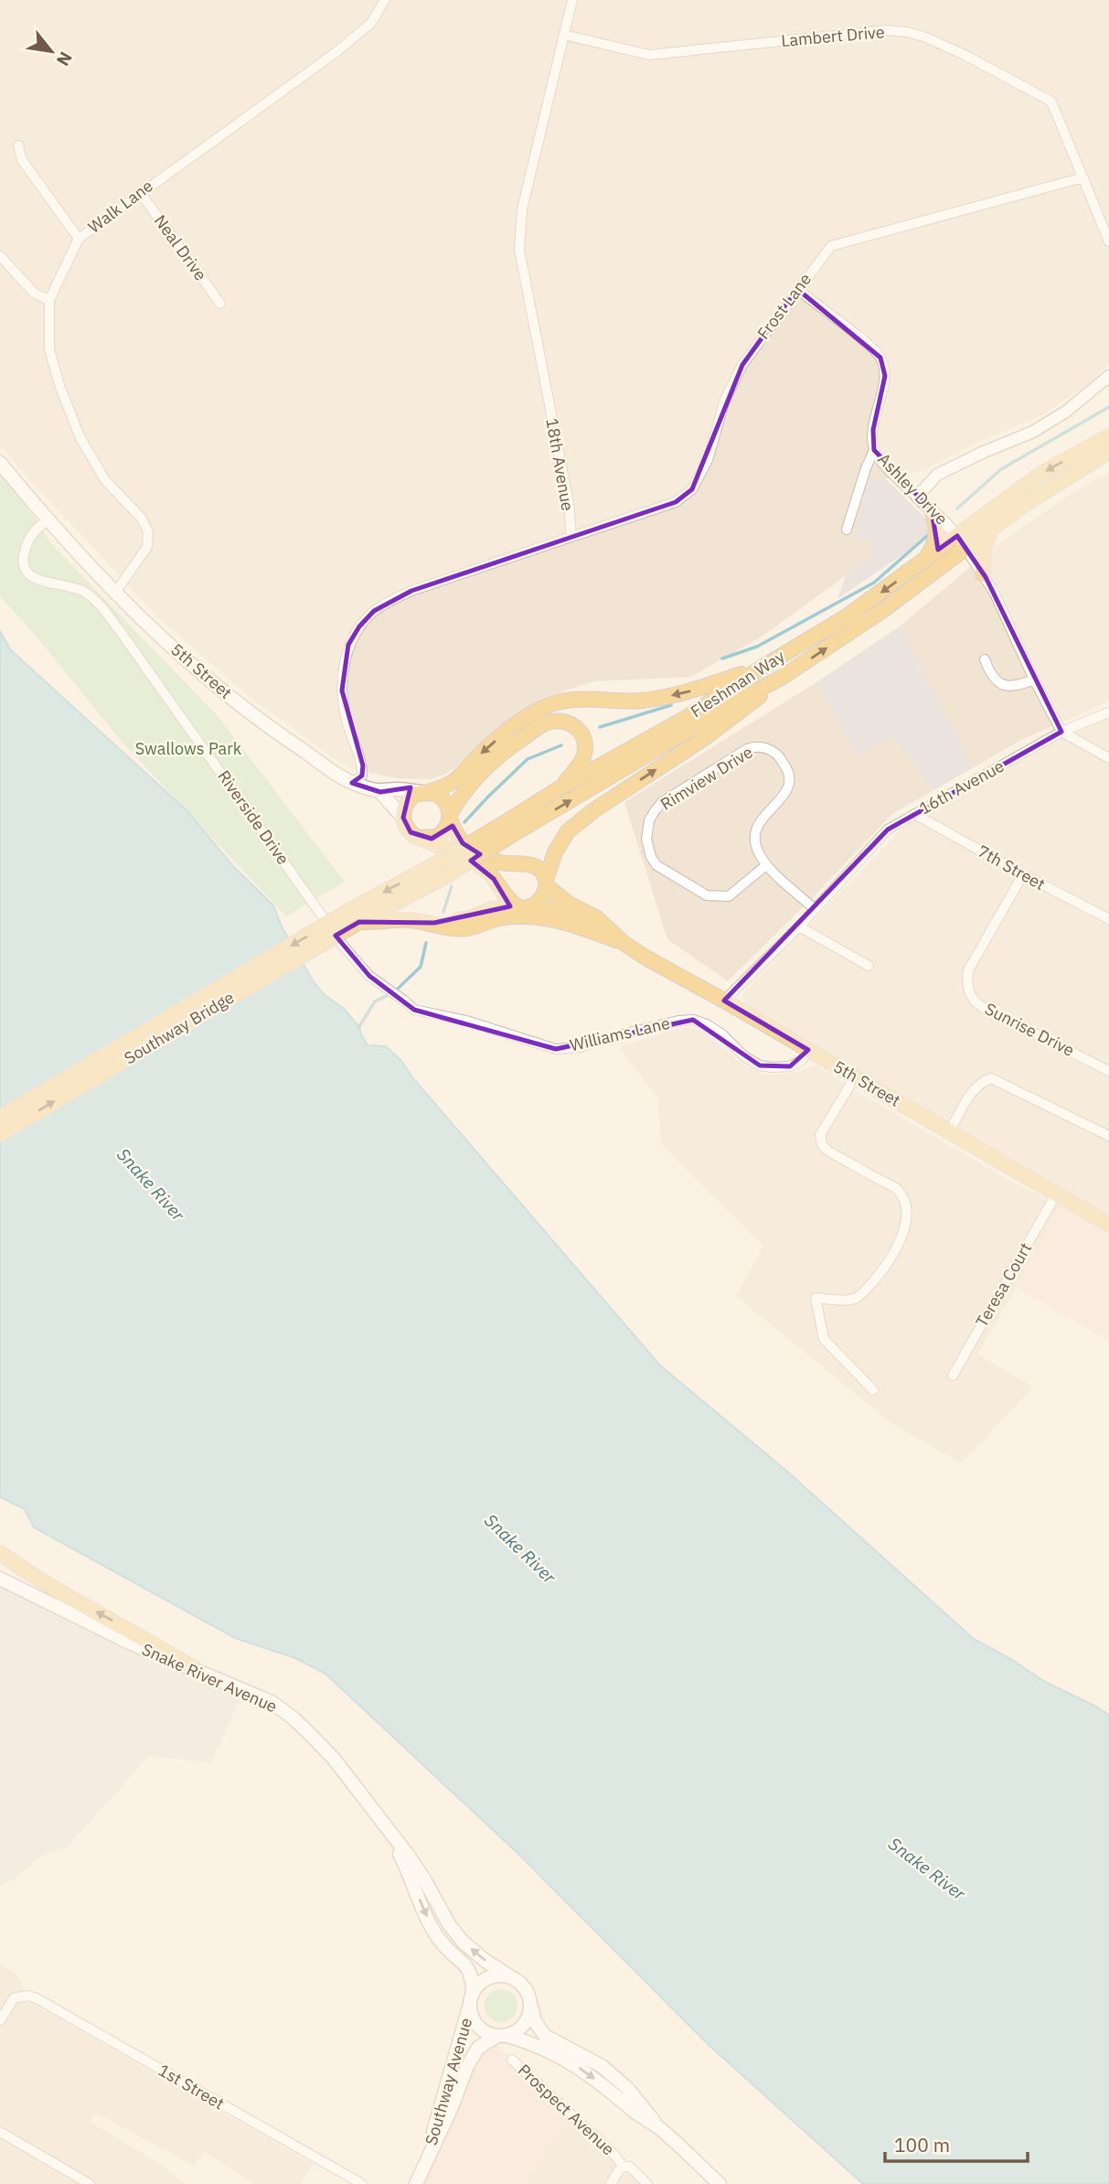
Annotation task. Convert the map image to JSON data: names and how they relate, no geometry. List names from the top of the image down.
{
  "streets": {
    "main road": [
      "5th Street",
      "Fleshman Way",
      "Southway Bridge",
      "Snake River Avenue",
      "Southway Avenue"
    ],
    "street": [
      "Lambert Drive",
      "Walk Lane",
      "Neal Drive",
      "Frost Lane",
      "18th Avenue",
      "Ashley Drive",
      "Rimview Drive",
      "16th Avenue",
      "Riverside Drive",
      "7th Street",
      "Sunrise Drive",
      "Williams Lane",
      "Teresa Court",
      "1st Street",
      "Prospect Avenue"
    ]
  },
  "crossings": [
    ["Lambert Drive", "Frost Lane"],
    ["Lambert Drive", "18th Avenue"],
    ["Walk Lane", "Neal Drive"],
    ["Walk Lane", "5th Street"],
    ["Frost Lane", "18th Avenue"],
    ["Frost Lane", "Ashley Drive"],
    ["Ashley Drive", "Fleshman Way"],
    ["5th Street", "16th Avenue"],
    ["5th Street", "Riverside Drive"],
    ["5th Street", "Williams Lane"],
    ["5th Street", "Teresa Court"],
    ["Fleshman Way", "Southway Bridge"],
    ["Rimview Drive", "16th Avenue"],
    ["16th Avenue", "7th Street"],
    ["Riverside Drive", "Williams Lane"],
    ["7th Street", "Sunrise Drive"],
    ["Snake River Avenue", "Southway Avenue"]
  ],
  "water": ["Snake River"],
  "parks": ["Swallows Park"],
  "scale_bar": "100 m",
  "north": "bottom right"
}
